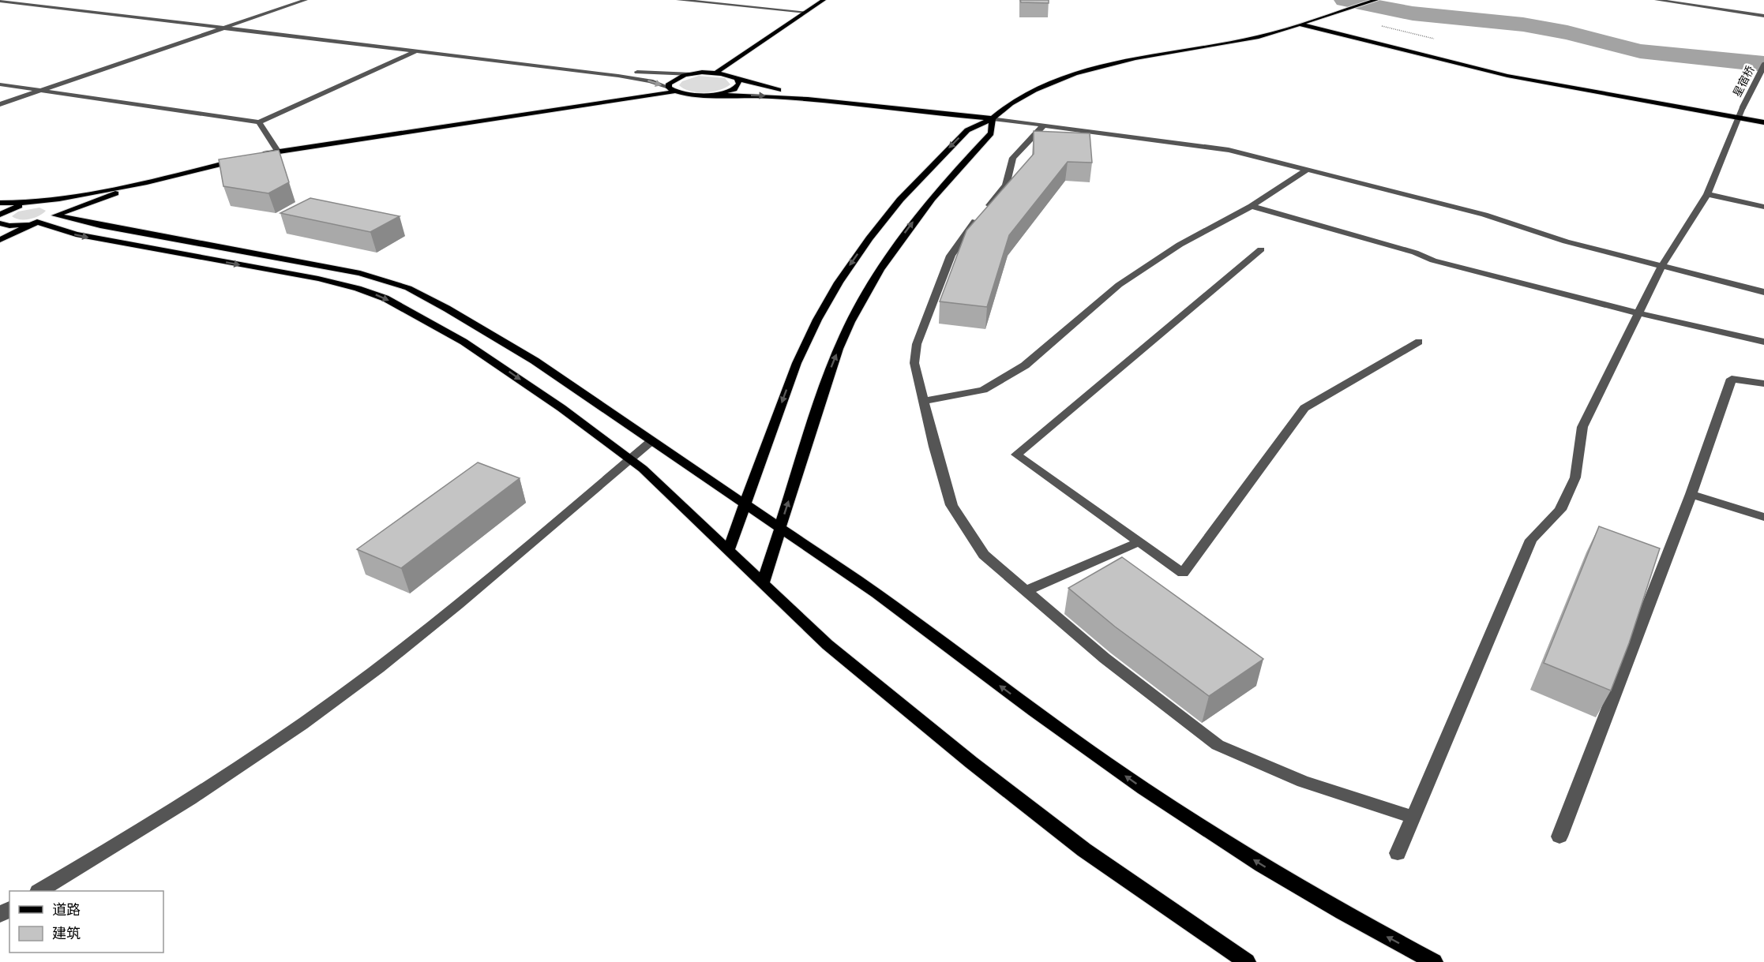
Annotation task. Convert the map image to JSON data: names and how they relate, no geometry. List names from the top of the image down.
{
  "streets": {
    "street": ["星宿桥"]
  },
  "legend": ["道路", "建筑"]
}
